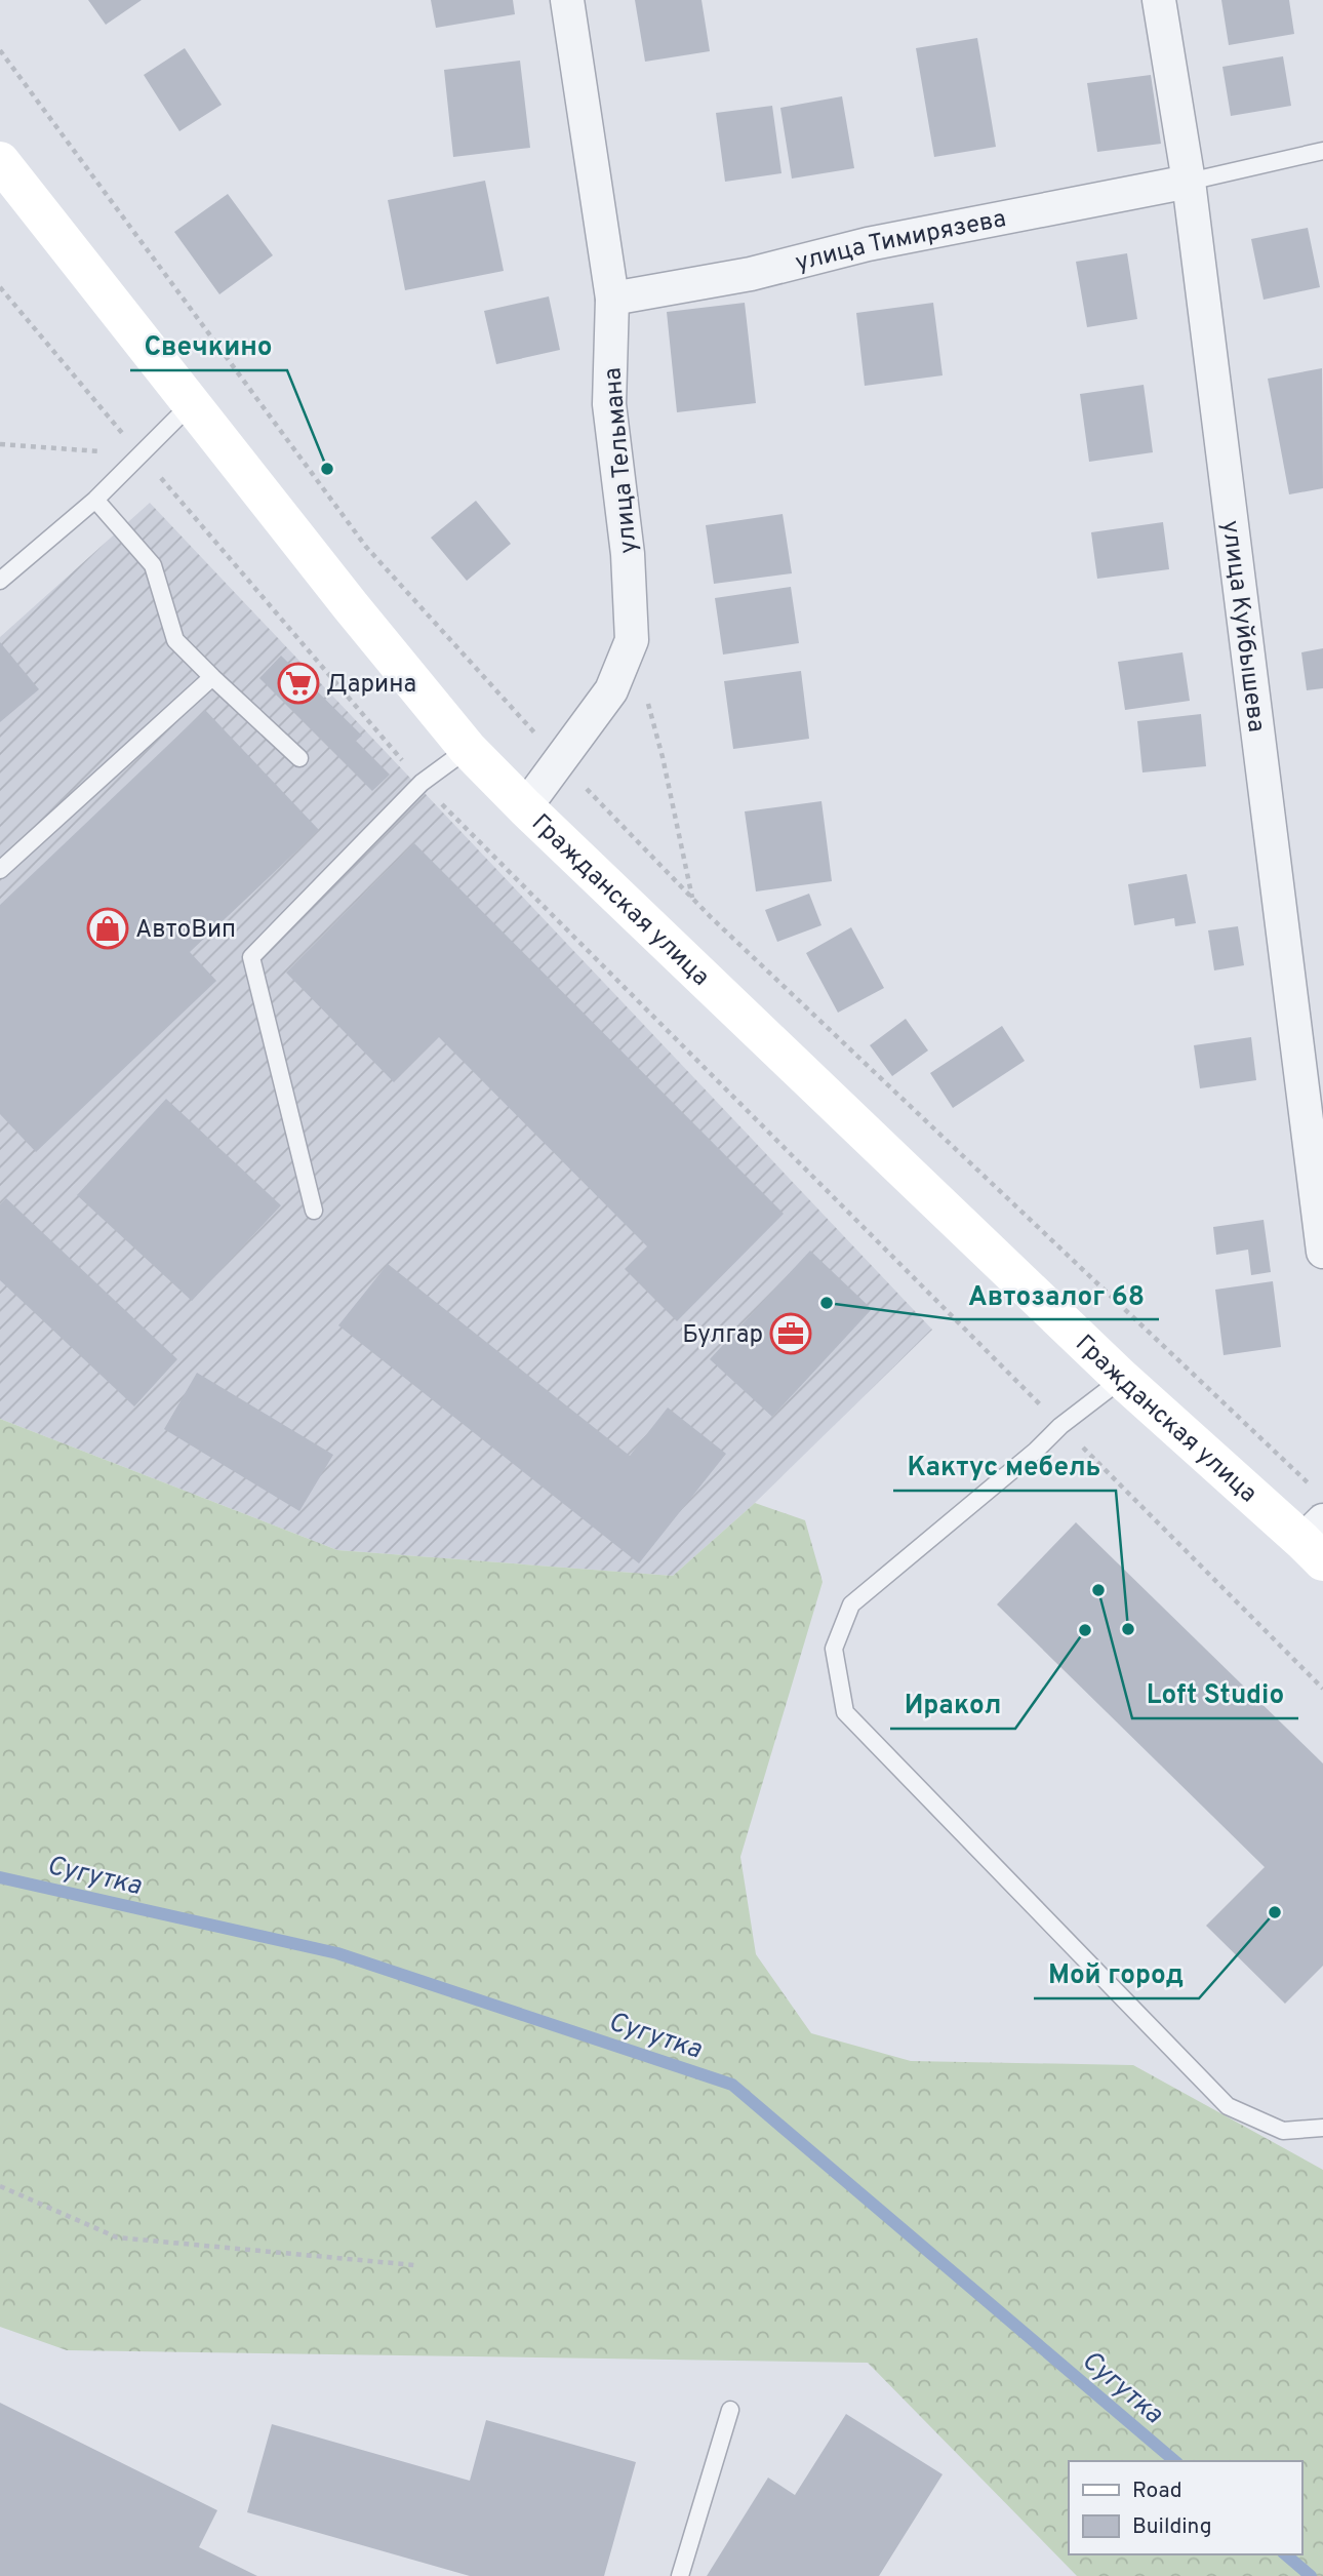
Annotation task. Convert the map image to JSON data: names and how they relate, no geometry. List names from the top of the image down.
{
  "streets": {
    "main road": ["Гражданская улица"],
    "street": ["улица Тимирязева", "улица Тельмана", "улица Куйбышева"]
  },
  "crossings": [
    ["улица Тимирязева", "улица Тельмана"],
    ["улица Тимирязева", "улица Куйбышева"],
    ["улица Тельмана", "Гражданская улица"]
  ],
  "water": ["Сугутка"],
  "places": {
    "other": [
      "Свечкино",
      "Автозалог 68",
      "Loft Studio",
      "Кактус мебель",
      "Иракол",
      "Мой город"
    ],
    "supermarket": ["Дарина"],
    "shop": ["АвтоВип"],
    "office": ["Булгар"]
  },
  "legend": ["Road", "Building"]
}
